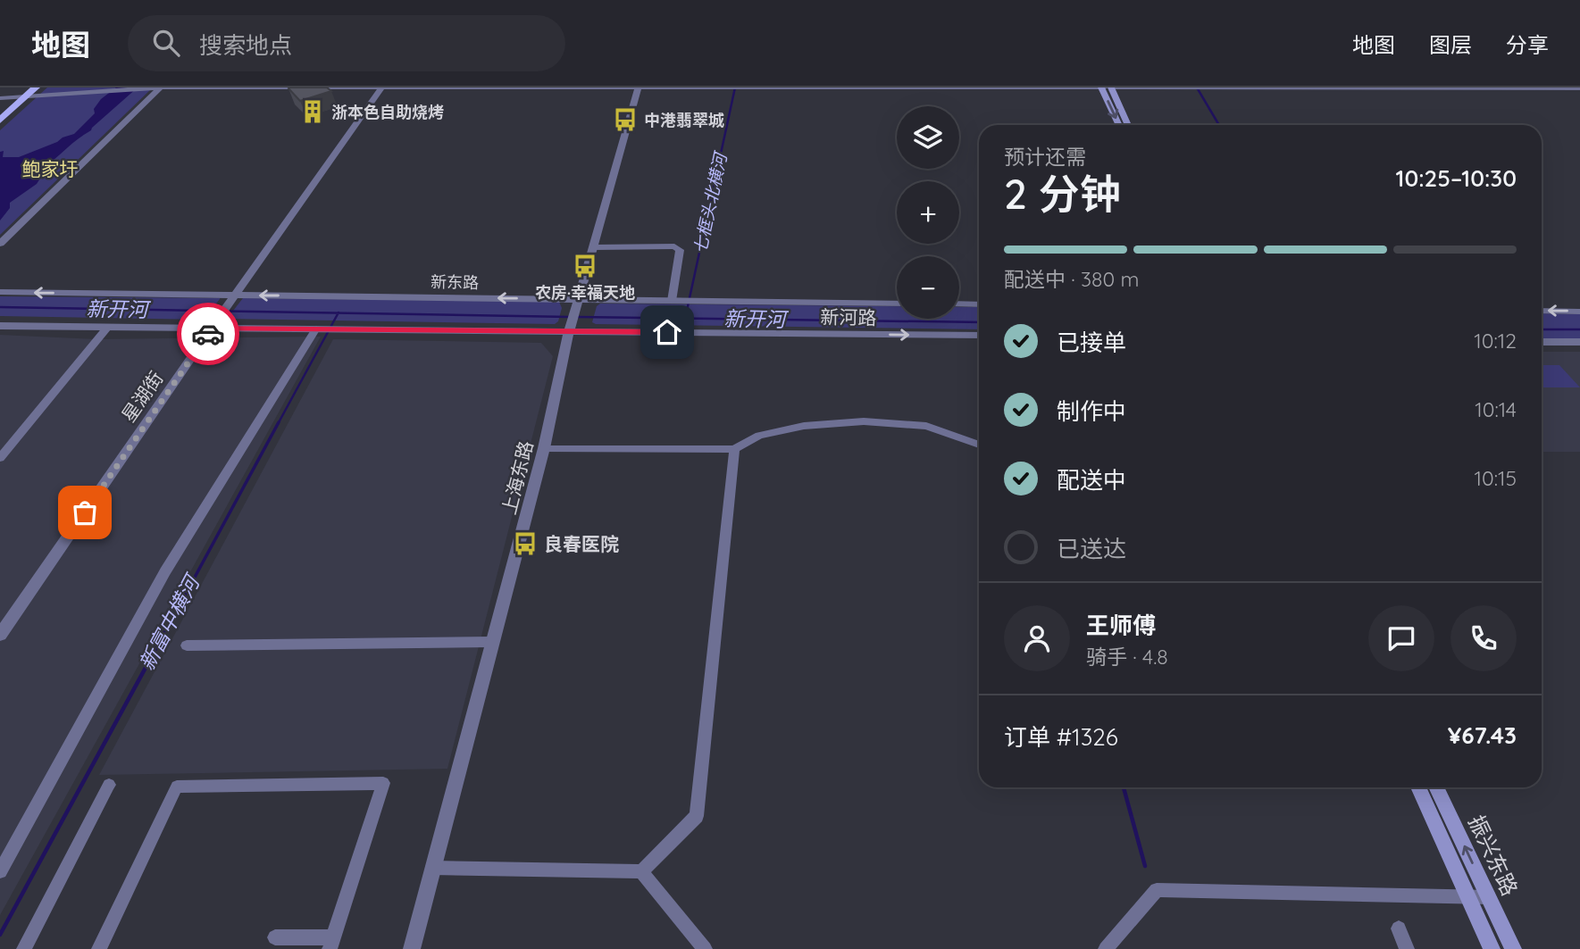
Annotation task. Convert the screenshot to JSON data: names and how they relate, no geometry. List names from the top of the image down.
{
  "streets": {
    "main road": ["振兴东路"],
    "street": [
      "新东路",
      "新河路",
      "星湖街",
      "上海东路"
    ]
  },
  "crossings": [
    ["新东路", "星湖街"],
    ["新东路", "上海东路"],
    ["新河路", "星湖街"],
    ["新河路", "上海东路"]
  ],
  "one_way": ["新东路"],
  "districts": ["鲍家圩"],
  "water": ["七框头北横河", "新开河", "新富中横河"],
  "places": {
    "building": ["浙本色自助烧烤"],
    "bus stop": ["中港翡翠城", "农房·幸福天地", "良春医院"]
  },
  "page": {
    "header": "地图",
    "search": "搜索地点",
    "nav": ["地图", "图层", "分享"],
    "map_buttons": ["+", "−"],
    "heading": ["2 分钟", "预计还需", "10:25–10:30"],
    "panel": [
      "王师傅",
      "骑手 · 4.8",
      "订单 #1326",
      "¥67.43"
    ],
    "bar": "配送中 · 380 m",
    "list": [
      ["已接单", "10:12"],
      ["制作中", "10:14"],
      ["配送中", "10:15"],
      "已送达"
    ]
  }
}
